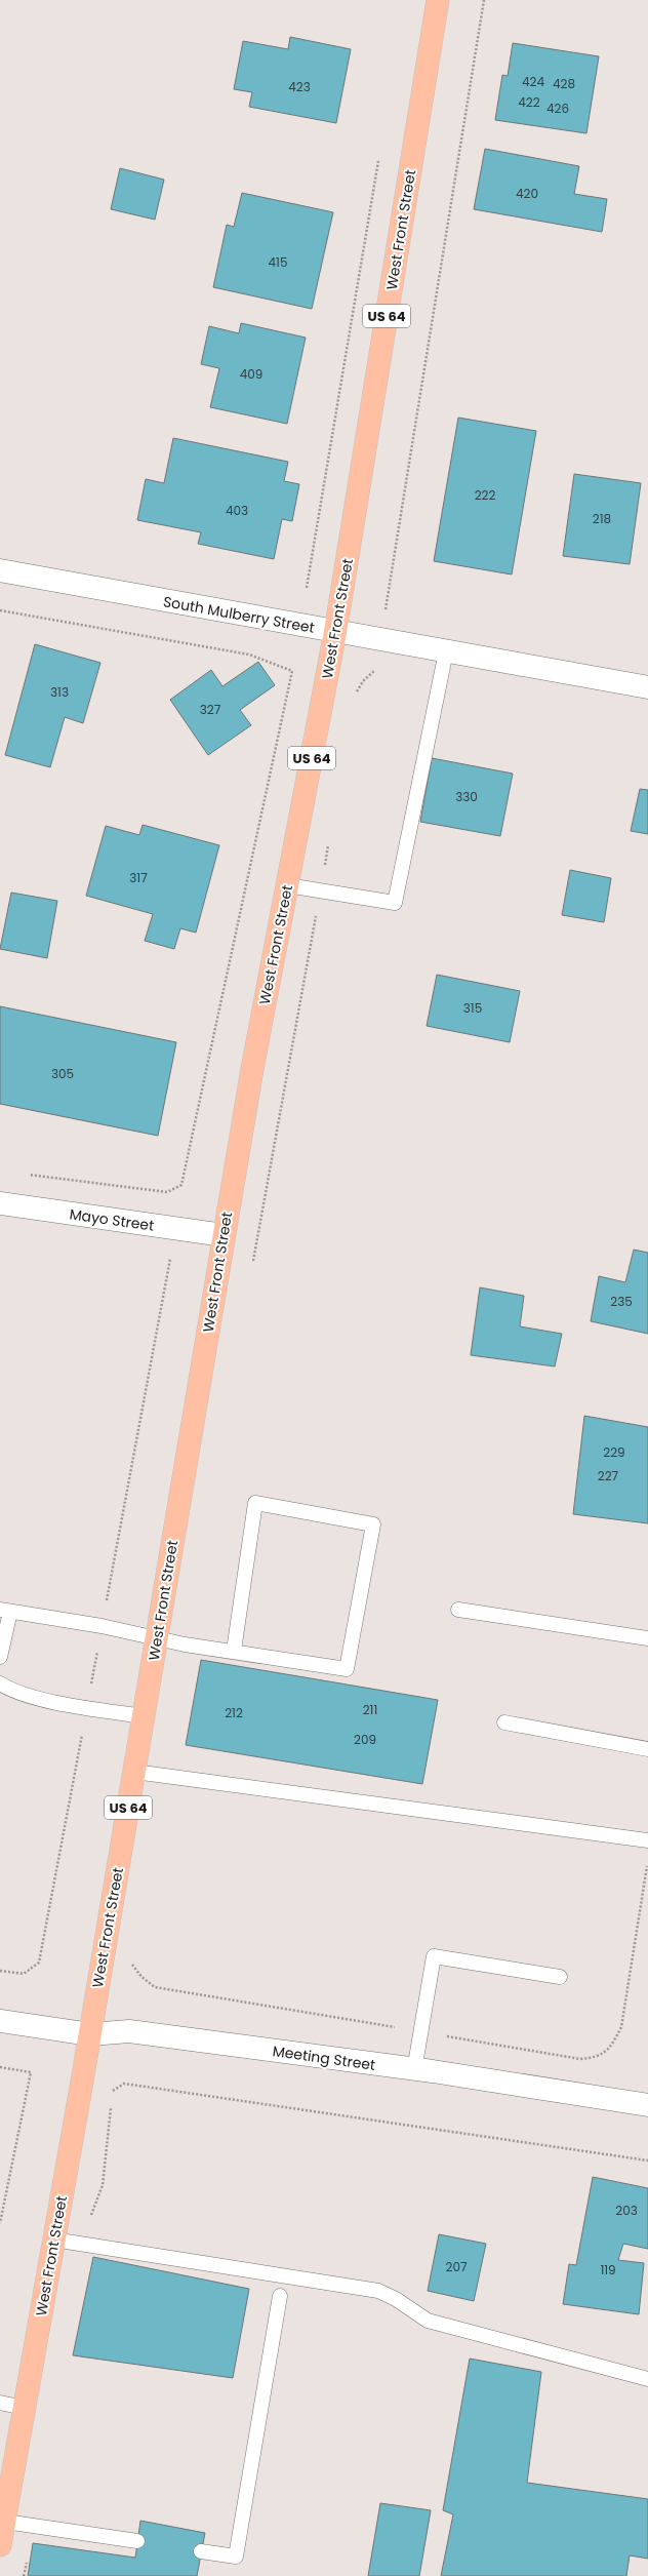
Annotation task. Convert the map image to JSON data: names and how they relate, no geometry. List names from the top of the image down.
{
  "streets": {
    "main road": ["West Front Street", "US 64"],
    "street": ["South Mulberry Street", "Mayo Street", "Meeting Street"]
  },
  "crossings": [
    ["West Front Street", "South Mulberry Street"],
    ["West Front Street", "Mayo Street"],
    ["West Front Street", "Meeting Street"]
  ],
  "house_numbers": [
    "424",
    "428",
    "423",
    "422",
    "426",
    "420",
    "415",
    "409",
    "222",
    "403",
    "218",
    "313",
    "327",
    "330",
    "317",
    "315",
    "305",
    "235",
    "229",
    "227",
    "211",
    "212",
    "209",
    "203",
    "207",
    "119"
  ]
}
